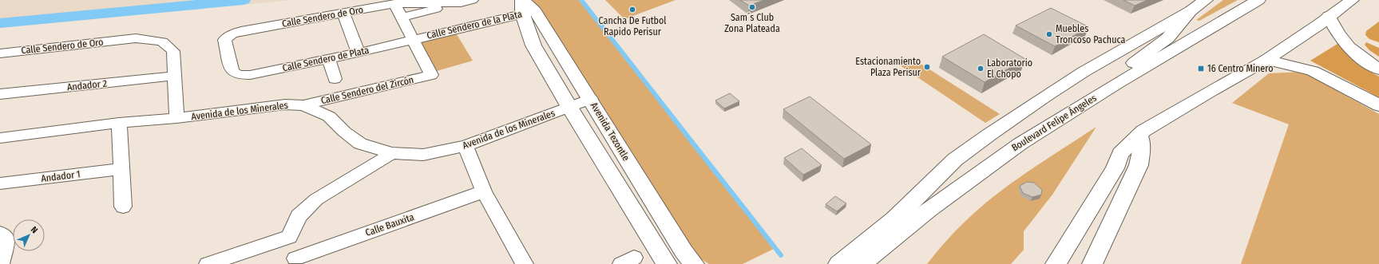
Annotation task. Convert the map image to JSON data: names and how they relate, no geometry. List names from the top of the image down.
{
  "streets": {
    "main road": ["Boulevard Felipe Ángeles", "Avenida Tezontle"],
    "street": [
      "Calle Sendero de Oro",
      "Calle Sendero de la Plata",
      "Calle Sendero de Plata",
      "Andador 2",
      "Calle Sendero del Zircón",
      "Avenida de los Minerales",
      "Andador 1",
      "Calle Bauxita"
    ]
  },
  "crossings": [
    ["Calle Sendero de Oro", "Calle Sendero de Plata"],
    ["Calle Sendero de Oro", "Andador 2"],
    ["Calle Sendero de la Plata", "Calle Sendero de Plata"],
    ["Calle Sendero de la Plata", "Calle Sendero del Zircón"],
    ["Calle Sendero de la Plata", "Avenida Tezontle"],
    ["Calle Sendero de Plata", "Calle Sendero del Zircón"],
    ["Calle Sendero del Zircón", "Avenida de los Minerales"],
    ["Avenida de los Minerales", "Avenida Tezontle"]
  ],
  "places": {
    "other": [
      "Sam´s Club Zona Plateada",
      "Cancha De Futbol Rapido Perisur",
      "Muebles Troncoso Pachuca",
      "Estacionamiento Plaza Perisur",
      "Laboratorio El Chopo"
    ],
    "transit": ["16 Centro Minero"]
  },
  "north": "top right"
}
